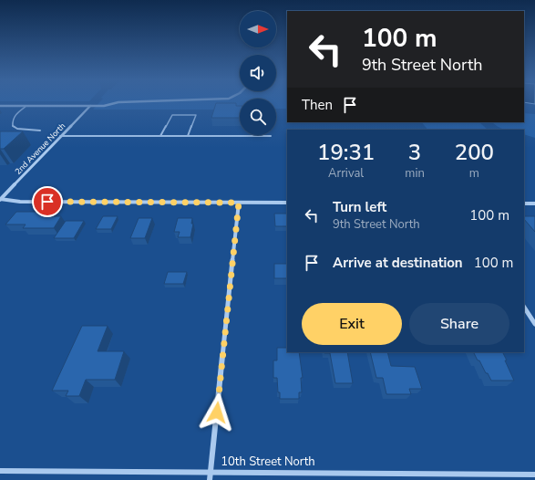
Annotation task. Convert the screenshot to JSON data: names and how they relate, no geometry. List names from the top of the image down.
{
  "streets": {
    "street": ["2nd Avenue North", "10th Street North"]
  },
  "north": "right",
  "page": {
    "turn": ["100 m", "9th Street North"],
    "then": "Then",
    "eta": [
      "19:31",
      "Arrival",
      "3",
      "min",
      "200",
      "m"
    ],
    "list": [
      {
        "name": "Turn left",
        "note": "9th Street North",
        "value": "100 m"
      },
      {
        "name": "Arrive at destination",
        "value": "100 m"
      }
    ],
    "buttons": ["Exit", "Share"]
  }
}
